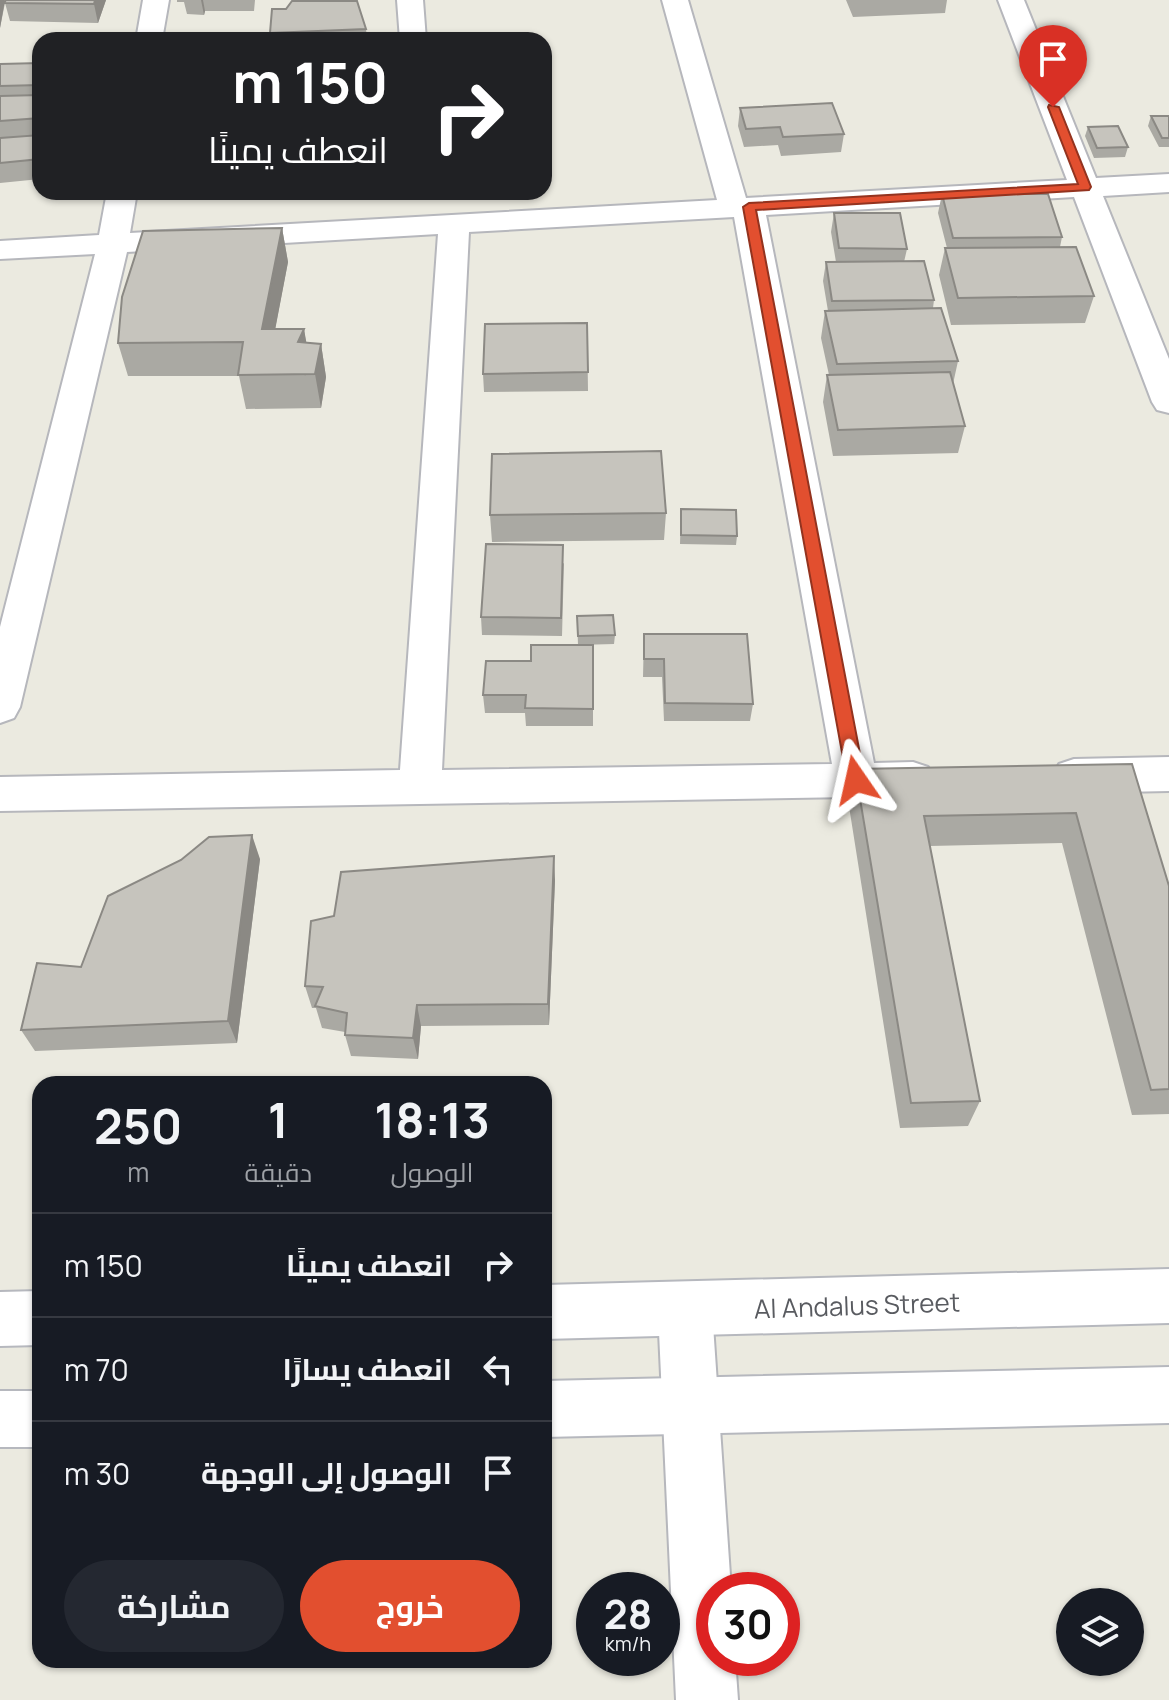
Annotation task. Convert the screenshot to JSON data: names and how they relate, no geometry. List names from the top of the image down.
{
  "streets": {
    "street": ["Al Andalus Street"]
  },
  "page": {
    "turn": ["150 m", "انعطف يمينًا"],
    "eta": [
      "18:13",
      "الوصول",
      "1",
      "دقيقة",
      "250",
      "m"
    ],
    "list": [
      {
        "name": "انعطف يمينًا",
        "value": "150 m"
      },
      {
        "name": "انعطف يسارًا",
        "value": "70 m"
      },
      {
        "name": "الوصول إلى الوجهة",
        "value": "30 m"
      }
    ],
    "buttons": ["خروج", "مشاركة"],
    "speed": "28 km/h",
    "limit": "30"
  }
}
